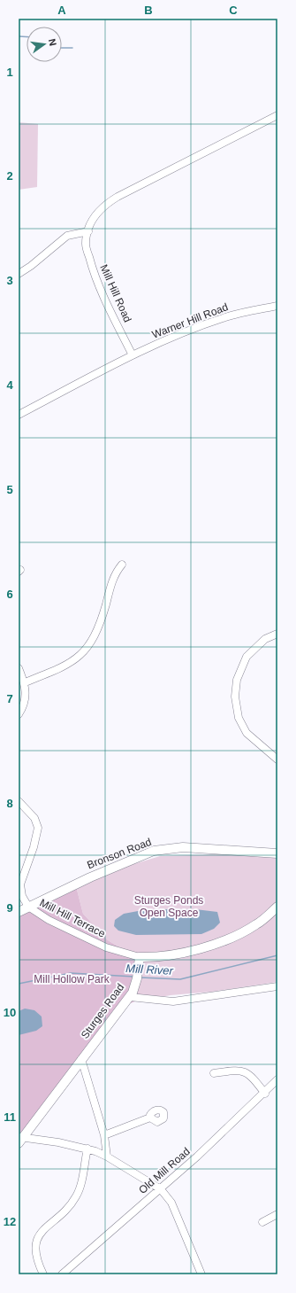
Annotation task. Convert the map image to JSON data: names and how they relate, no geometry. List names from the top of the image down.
{
  "streets": {
    "main road": ["Bronson Road", "Sturges Road"],
    "street": [
      "Mill Hill Road",
      "Warner Hill Road",
      "Mill Hill Terrace",
      "Old Mill Road"
    ]
  },
  "crossings": [
    ["Mill Hill Road", "Warner Hill Road"],
    ["Bronson Road", "Mill Hill Terrace"],
    ["Mill Hill Terrace", "Sturges Road"]
  ],
  "water": ["Mill River"],
  "parks": ["Sturges Ponds Open Space", "Mill Hollow Park"],
  "north": "right",
  "grid": {
    "columns": ["A", "B", "C"],
    "rows": [
      "1",
      "2",
      "3",
      "4",
      "5",
      "6",
      "7",
      "8",
      "9",
      "10",
      "11",
      "12"
    ]
  }
}
